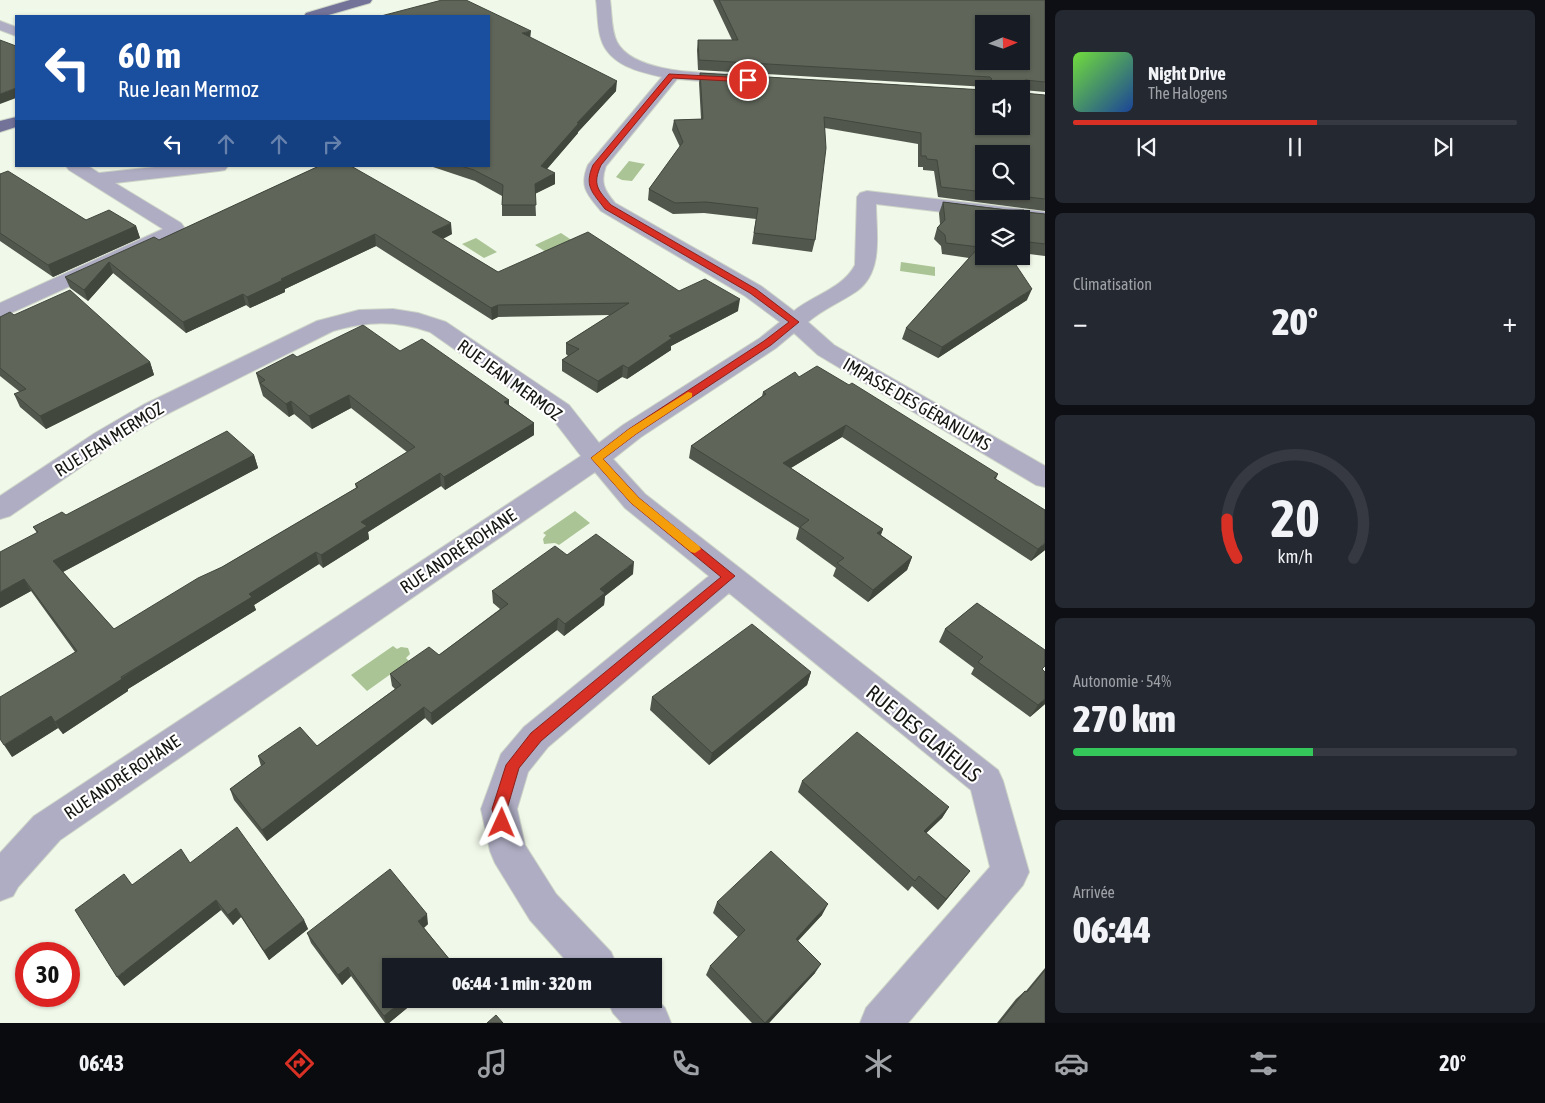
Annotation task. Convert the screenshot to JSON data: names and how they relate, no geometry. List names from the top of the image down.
{
  "streets": {
    "street": [
      "RUE JEAN MERMOZ",
      "IMPASSE DES GÉRANIUMS",
      "RUE ANDRÉ ROHANE",
      "RUE DES GLAÏEULS"
    ]
  },
  "crossings": [
    ["RUE JEAN MERMOZ", "RUE ANDRÉ ROHANE"],
    ["RUE JEAN MERMOZ", "RUE DES GLAÏEULS"],
    ["IMPASSE DES GÉRANIUMS", "RUE ANDRÉ ROHANE"]
  ],
  "north": "right",
  "page": {
    "turn": ["60 m", "Rue Jean Mermoz"],
    "song": ["Night Drive", "The Halogens"],
    "tile": [
      "Climatisation",
      ["Autonomie · 54%", "270 km"],
      ["Arrivée", "06:44"]
    ],
    "heat": ["−", "20°", "+"],
    "limit": "30",
    "trip": "06:44 · 1 min · 320 m",
    "tabs": ["06:43", "20°"],
    "gauge": ["20", "km/h"]
  }
}
